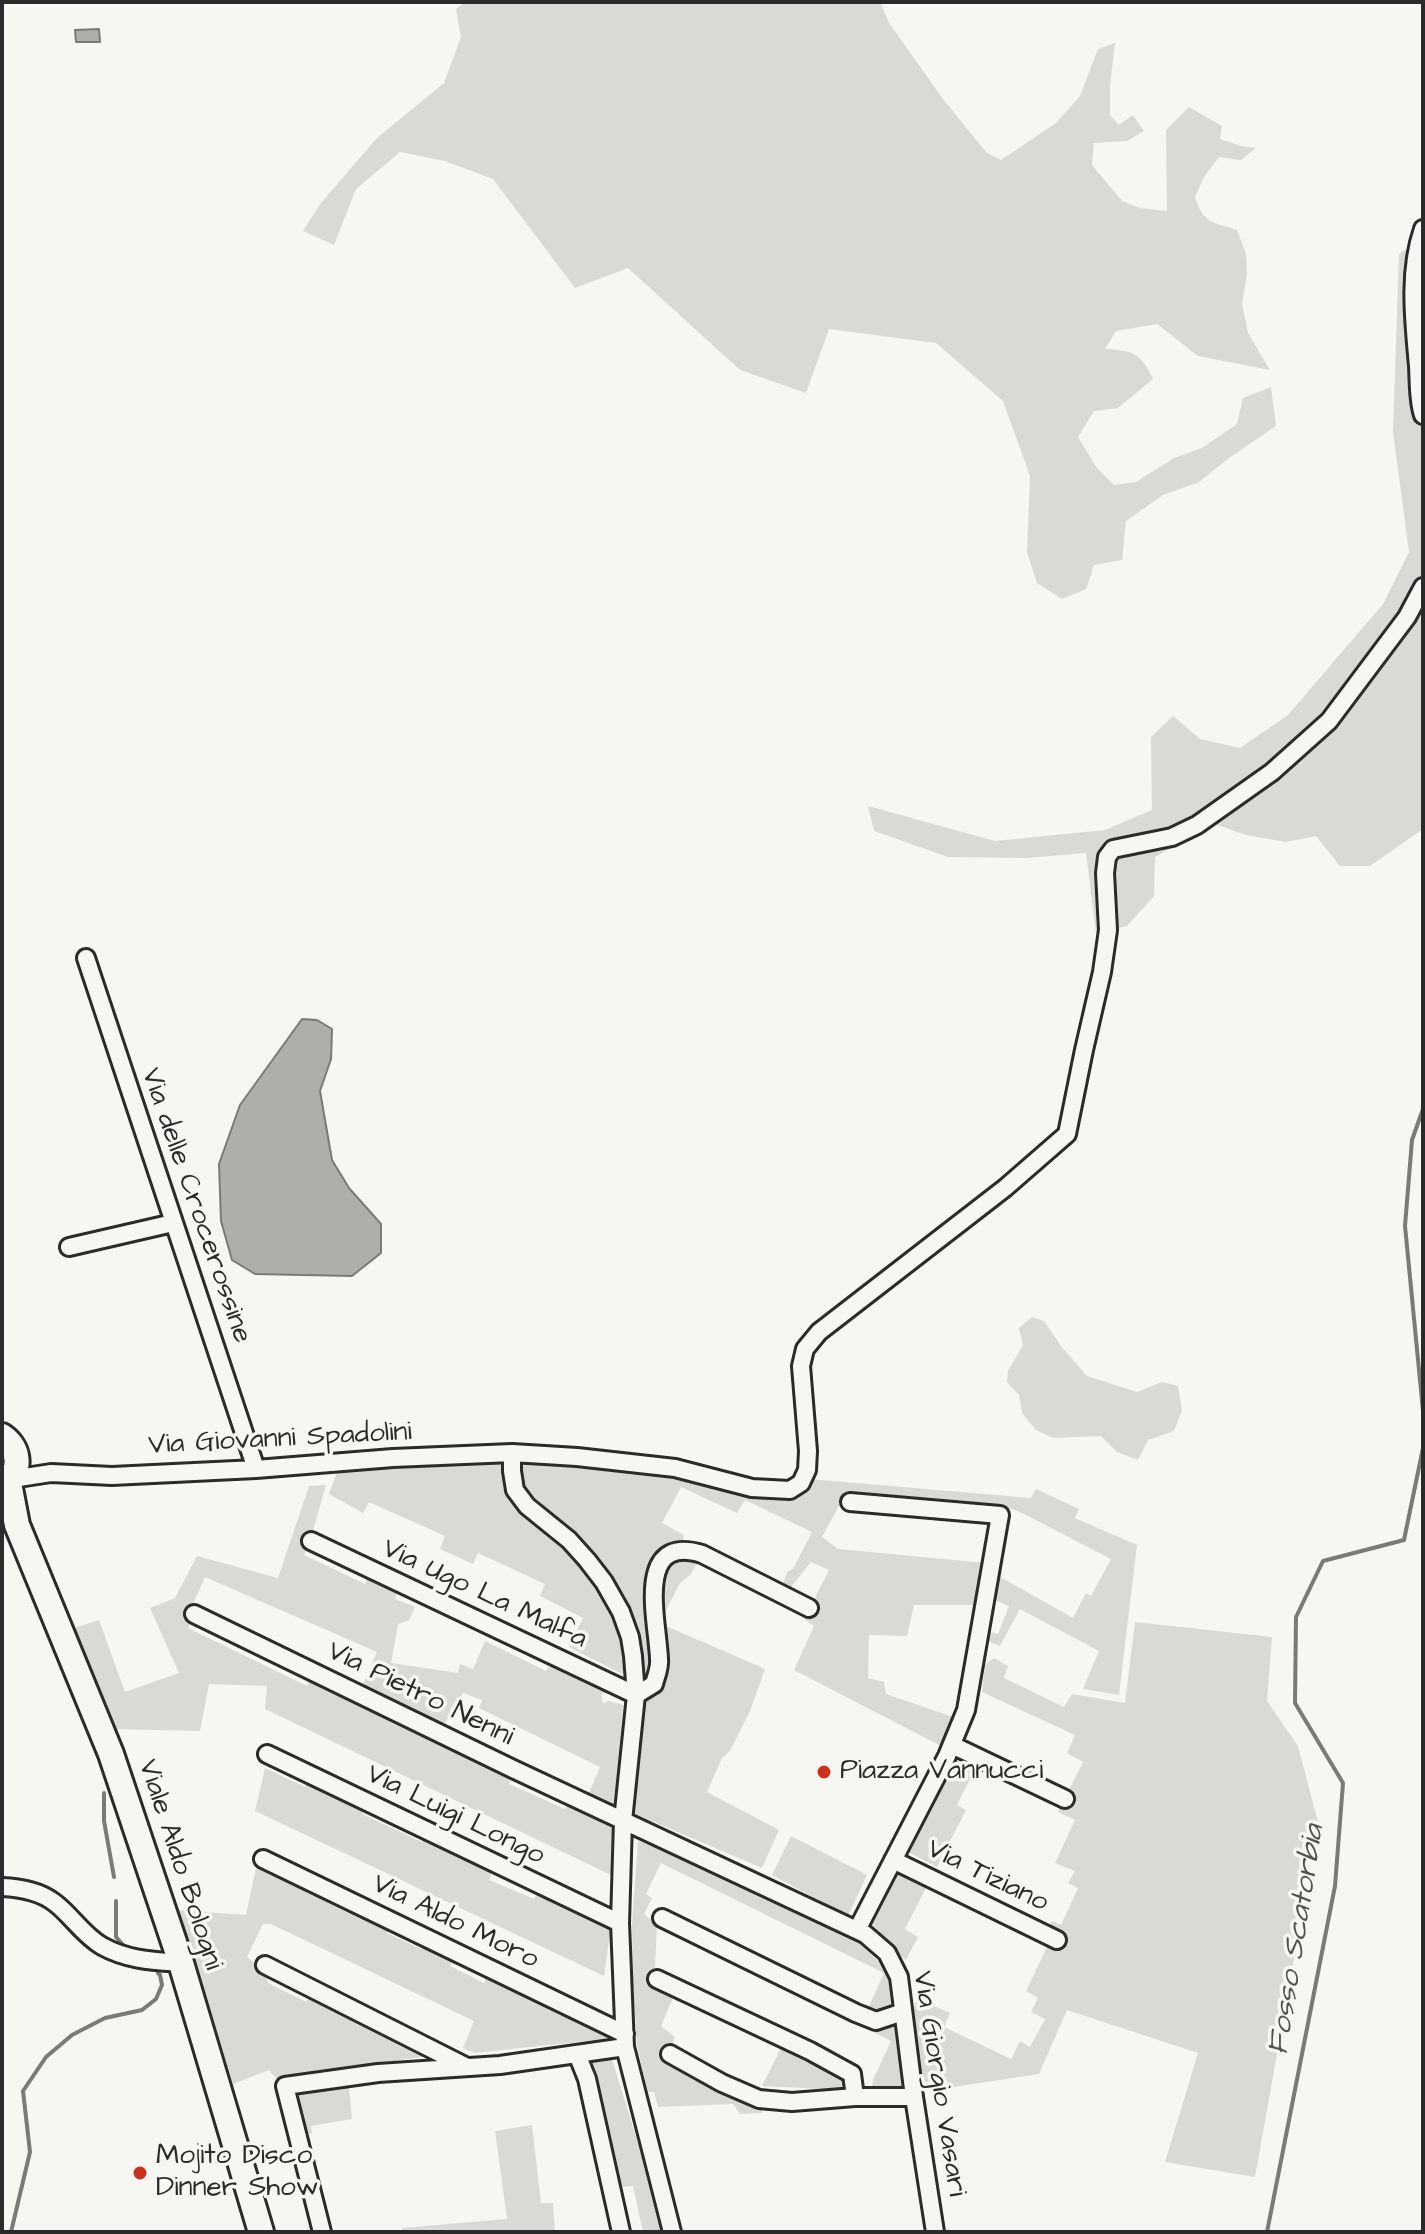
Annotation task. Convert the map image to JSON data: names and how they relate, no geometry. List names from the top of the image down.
{
  "streets": {
    "main road": ["Viale Aldo Bologni"],
    "street": [
      "Via delle Crocerossine",
      "Via Giovanni Spadolini",
      "Via Ugo La Malfa",
      "Via Pietro Nenni",
      "Via Luigi Longo",
      "Via Tiziano",
      "Via Aldo Moro",
      "Via Giorgio Vasari"
    ]
  },
  "crossings": [
    ["Via delle Crocerossine", "Via Giovanni Spadolini"],
    ["Via Giovanni Spadolini", "Viale Aldo Bologni"],
    ["Via Pietro Nenni", "Via Giorgio Vasari"]
  ],
  "water": ["Fosso Scatorbia"],
  "places": ["Piazza Vannucci", "Mojito Disco Dinner Show"]
}
